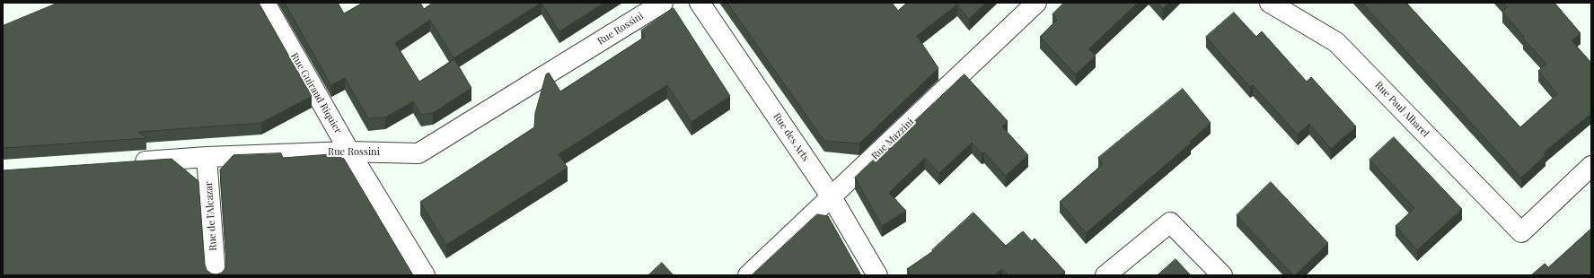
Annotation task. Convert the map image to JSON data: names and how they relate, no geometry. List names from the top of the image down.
{
  "streets": {
    "street": [
      "Rue Rossini",
      "Rue Guiraud Riquier",
      "Rue Paul Albarel",
      "Rue des Arts",
      "Rue Mazzini",
      "Rue de l'Alcazar"
    ]
  },
  "crossings": [
    ["Rue Rossini", "Rue Guiraud Riquier"],
    ["Rue Rossini", "Rue de l'Alcazar"],
    ["Rue des Arts", "Rue Mazzini"]
  ]
}
